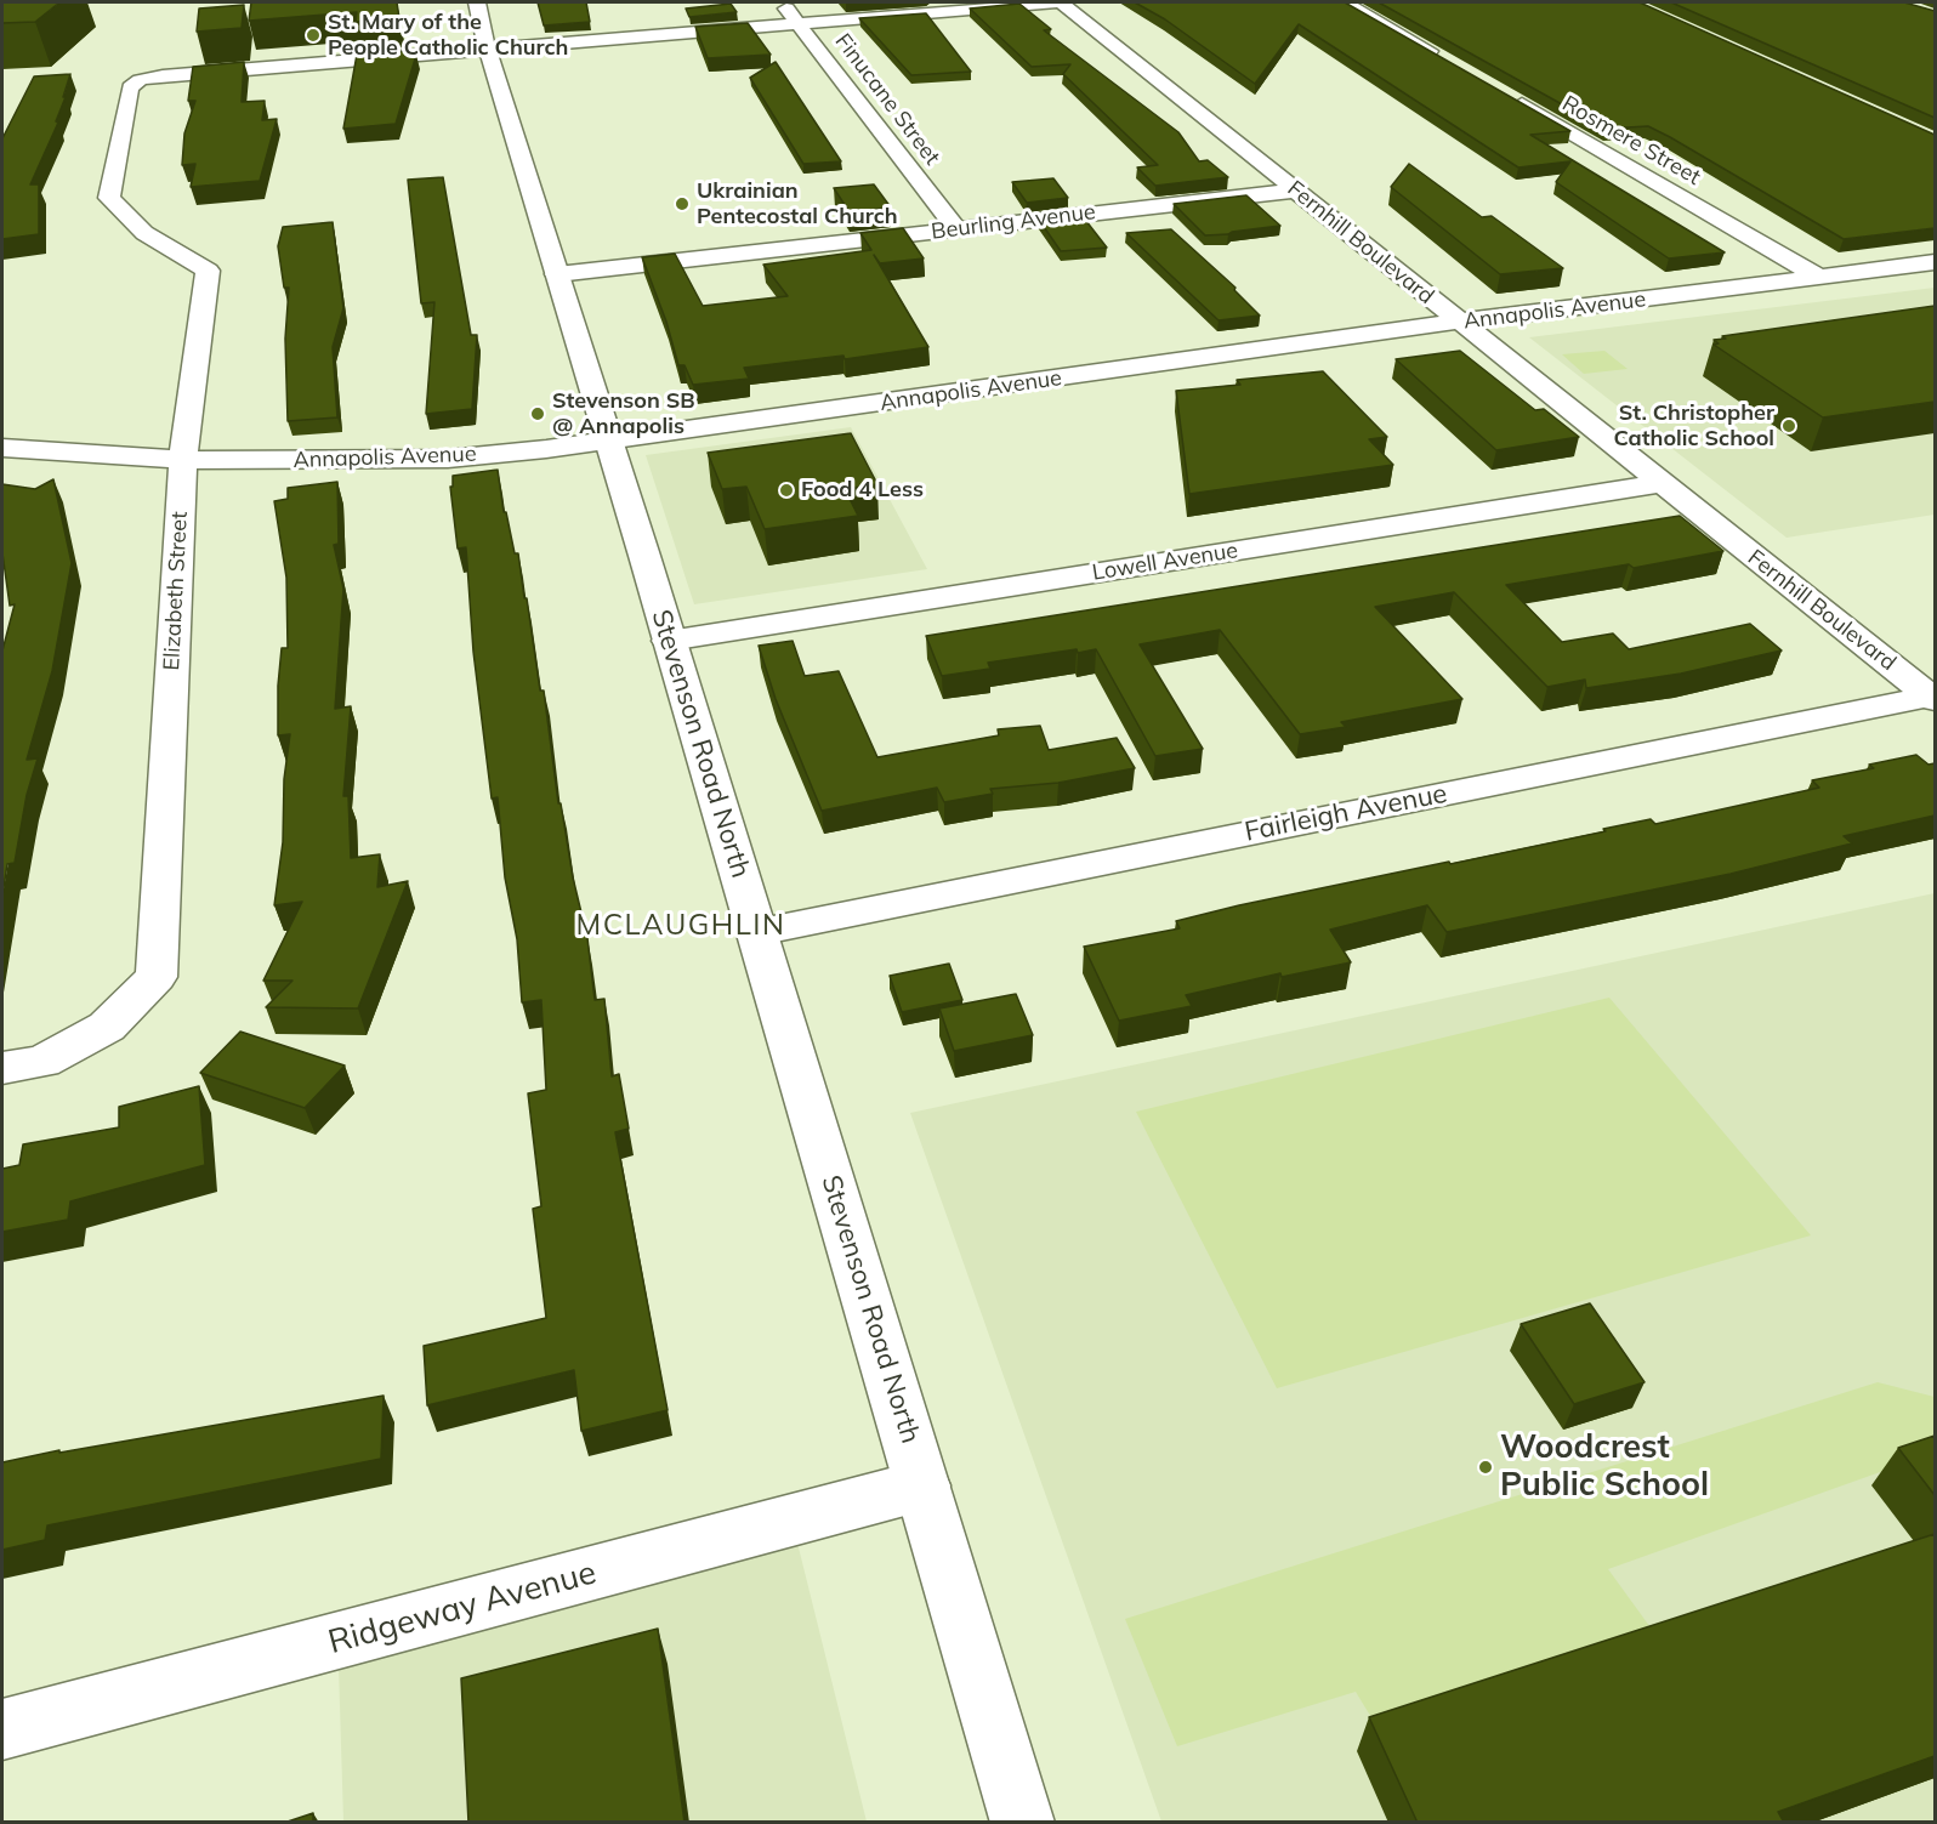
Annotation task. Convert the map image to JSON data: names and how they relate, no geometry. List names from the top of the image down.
{
  "streets": {
    "street": [
      "Finucane Street",
      "Rosmere Street",
      "Beurling Avenue",
      "Fernhill Boulevard",
      "Annapolis Avenue",
      "Lowell Avenue",
      "Elizabeth Street",
      "Stevenson Road North",
      "Fairleigh Avenue",
      "Ridgeway Avenue"
    ]
  },
  "crossings": [
    ["Finucane Street", "Beurling Avenue"],
    ["Rosmere Street", "Annapolis Avenue"],
    ["Beurling Avenue", "Fernhill Boulevard"],
    ["Beurling Avenue", "Stevenson Road North"],
    ["Fernhill Boulevard", "Annapolis Avenue"],
    ["Fernhill Boulevard", "Lowell Avenue"],
    ["Fernhill Boulevard", "Fairleigh Avenue"],
    ["Annapolis Avenue", "Elizabeth Street"],
    ["Annapolis Avenue", "Stevenson Road North"],
    ["Lowell Avenue", "Stevenson Road North"],
    ["Elizabeth Street", "Stevenson Road North"],
    ["Stevenson Road North", "Fairleigh Avenue"],
    ["Stevenson Road North", "Ridgeway Avenue"]
  ],
  "districts": ["MCLAUGHLIN"],
  "places": [
    "St. Mary of the People Catholic Church",
    "Ukrainian Pentecostal Church",
    "Stevenson SB @ Annapolis",
    "St. Christopher Catholic School",
    "Food 4 Less",
    "Woodcrest Public School"
  ]
}
